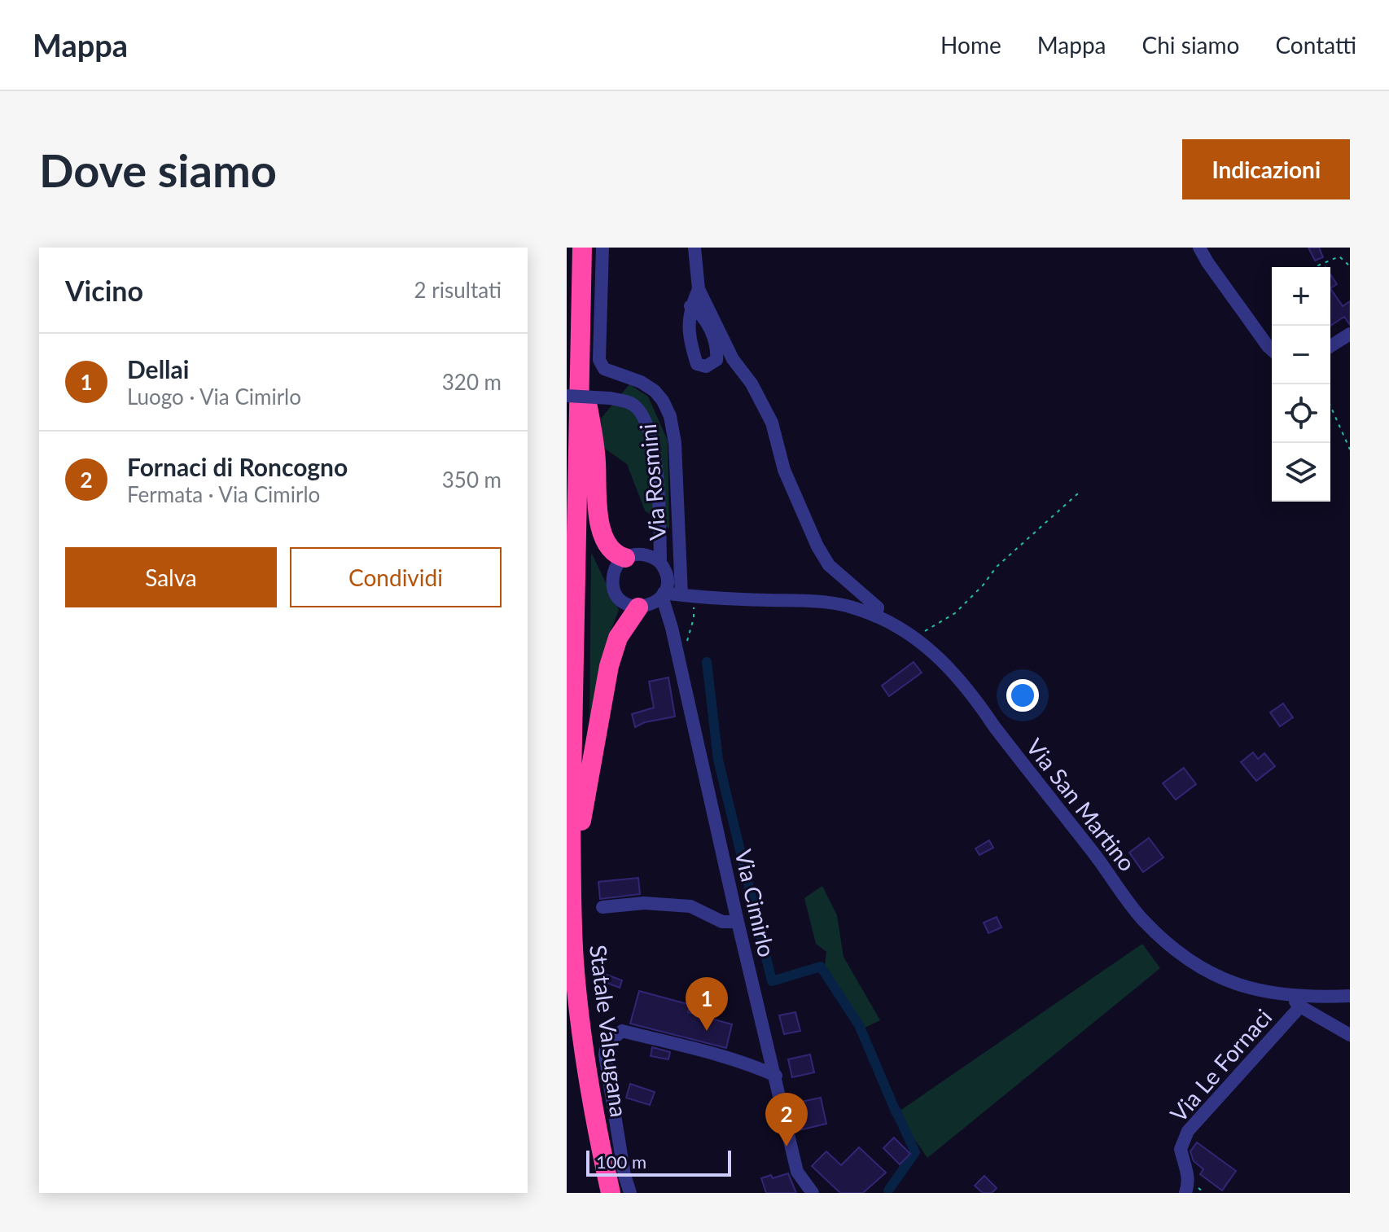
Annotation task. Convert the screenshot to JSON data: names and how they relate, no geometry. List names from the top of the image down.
{
  "streets": {
    "highway": ["Statale Valsugana"],
    "street": [
      "Via Rosmini",
      "Via San Martino",
      "Via Cimirlo",
      "Via Le Fornaci"
    ]
  },
  "crossings": [
    ["Via Rosmini", "Via San Martino"]
  ],
  "scale_bar": "100 m",
  "page": {
    "header": "Mappa",
    "nav": [
      "Home",
      "Mappa",
      "Chi siamo",
      "Contatti"
    ],
    "buttons": [
      "Indicazioni",
      ["Salva", "Condividi"]
    ],
    "title": "Dove siamo",
    "heading": ["Vicino", "2 risultati"],
    "map_buttons": ["+", "−"],
    "list": [
      {
        "mark": "1",
        "name": "Dellai",
        "note": "Luogo · Via Cimirlo",
        "value": "320 m"
      },
      {
        "mark": "2",
        "name": "Fornaci di Roncogno",
        "note": "Fermata · Via Cimirlo",
        "value": "350 m"
      }
    ],
    "pins": ["1", "2"],
    "scale": "100 m"
  }
}
